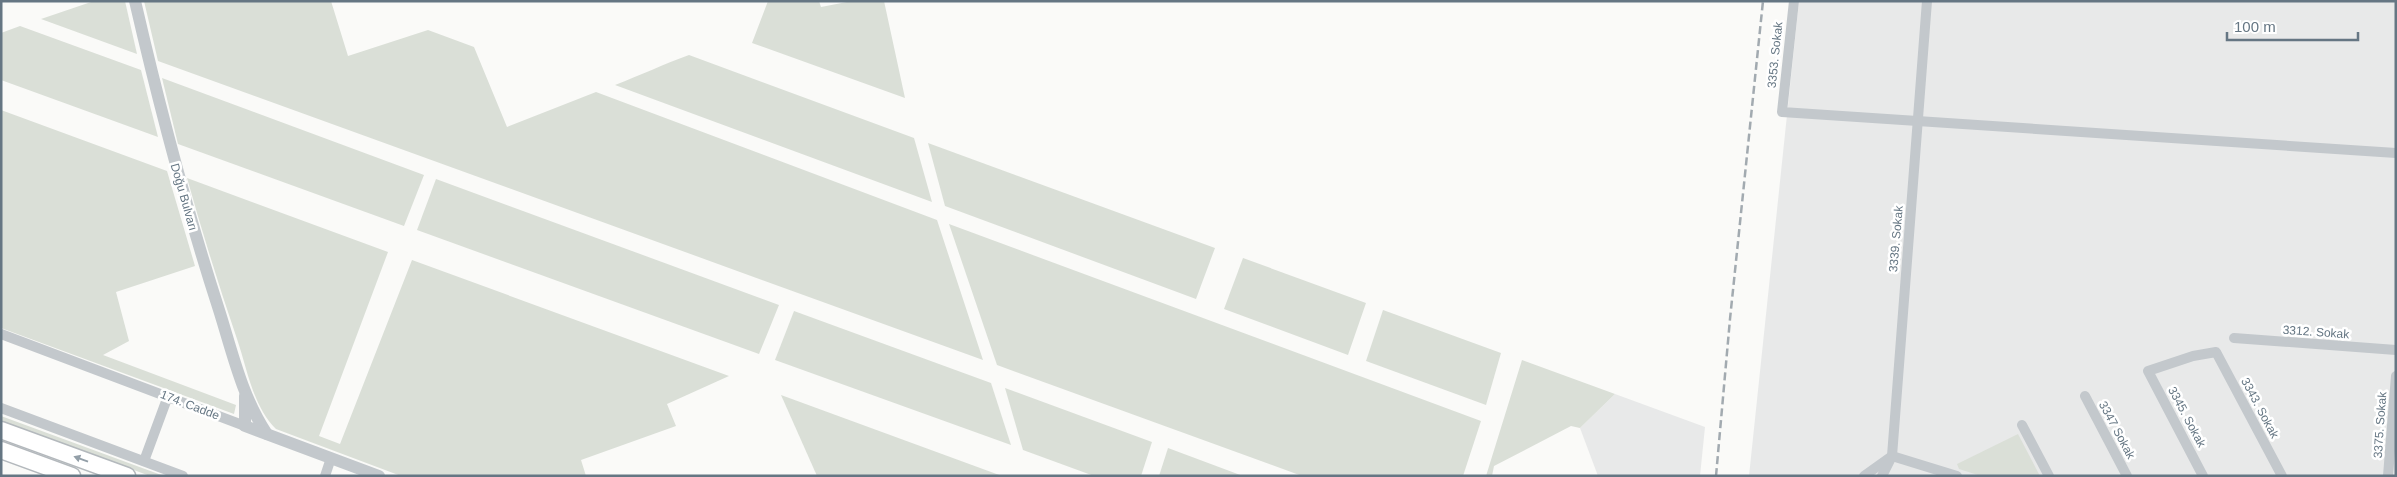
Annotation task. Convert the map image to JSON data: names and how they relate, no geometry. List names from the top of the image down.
{
  "streets": {
    "street": [
      "3353. Sokak",
      "Doğu Bulvarı",
      "3339. Sokak",
      "3312. Sokak",
      "174. Cadde",
      "3343. Sokak",
      "3345. Sokak",
      "3375. Sokak",
      "3347 Sokak"
    ]
  },
  "crossings": [
    ["3353. Sokak", "3339. Sokak"],
    ["Doğu Bulvarı", "174. Cadde"],
    ["3343. Sokak", "3345. Sokak"]
  ],
  "scale_bar": "100 m"
}
